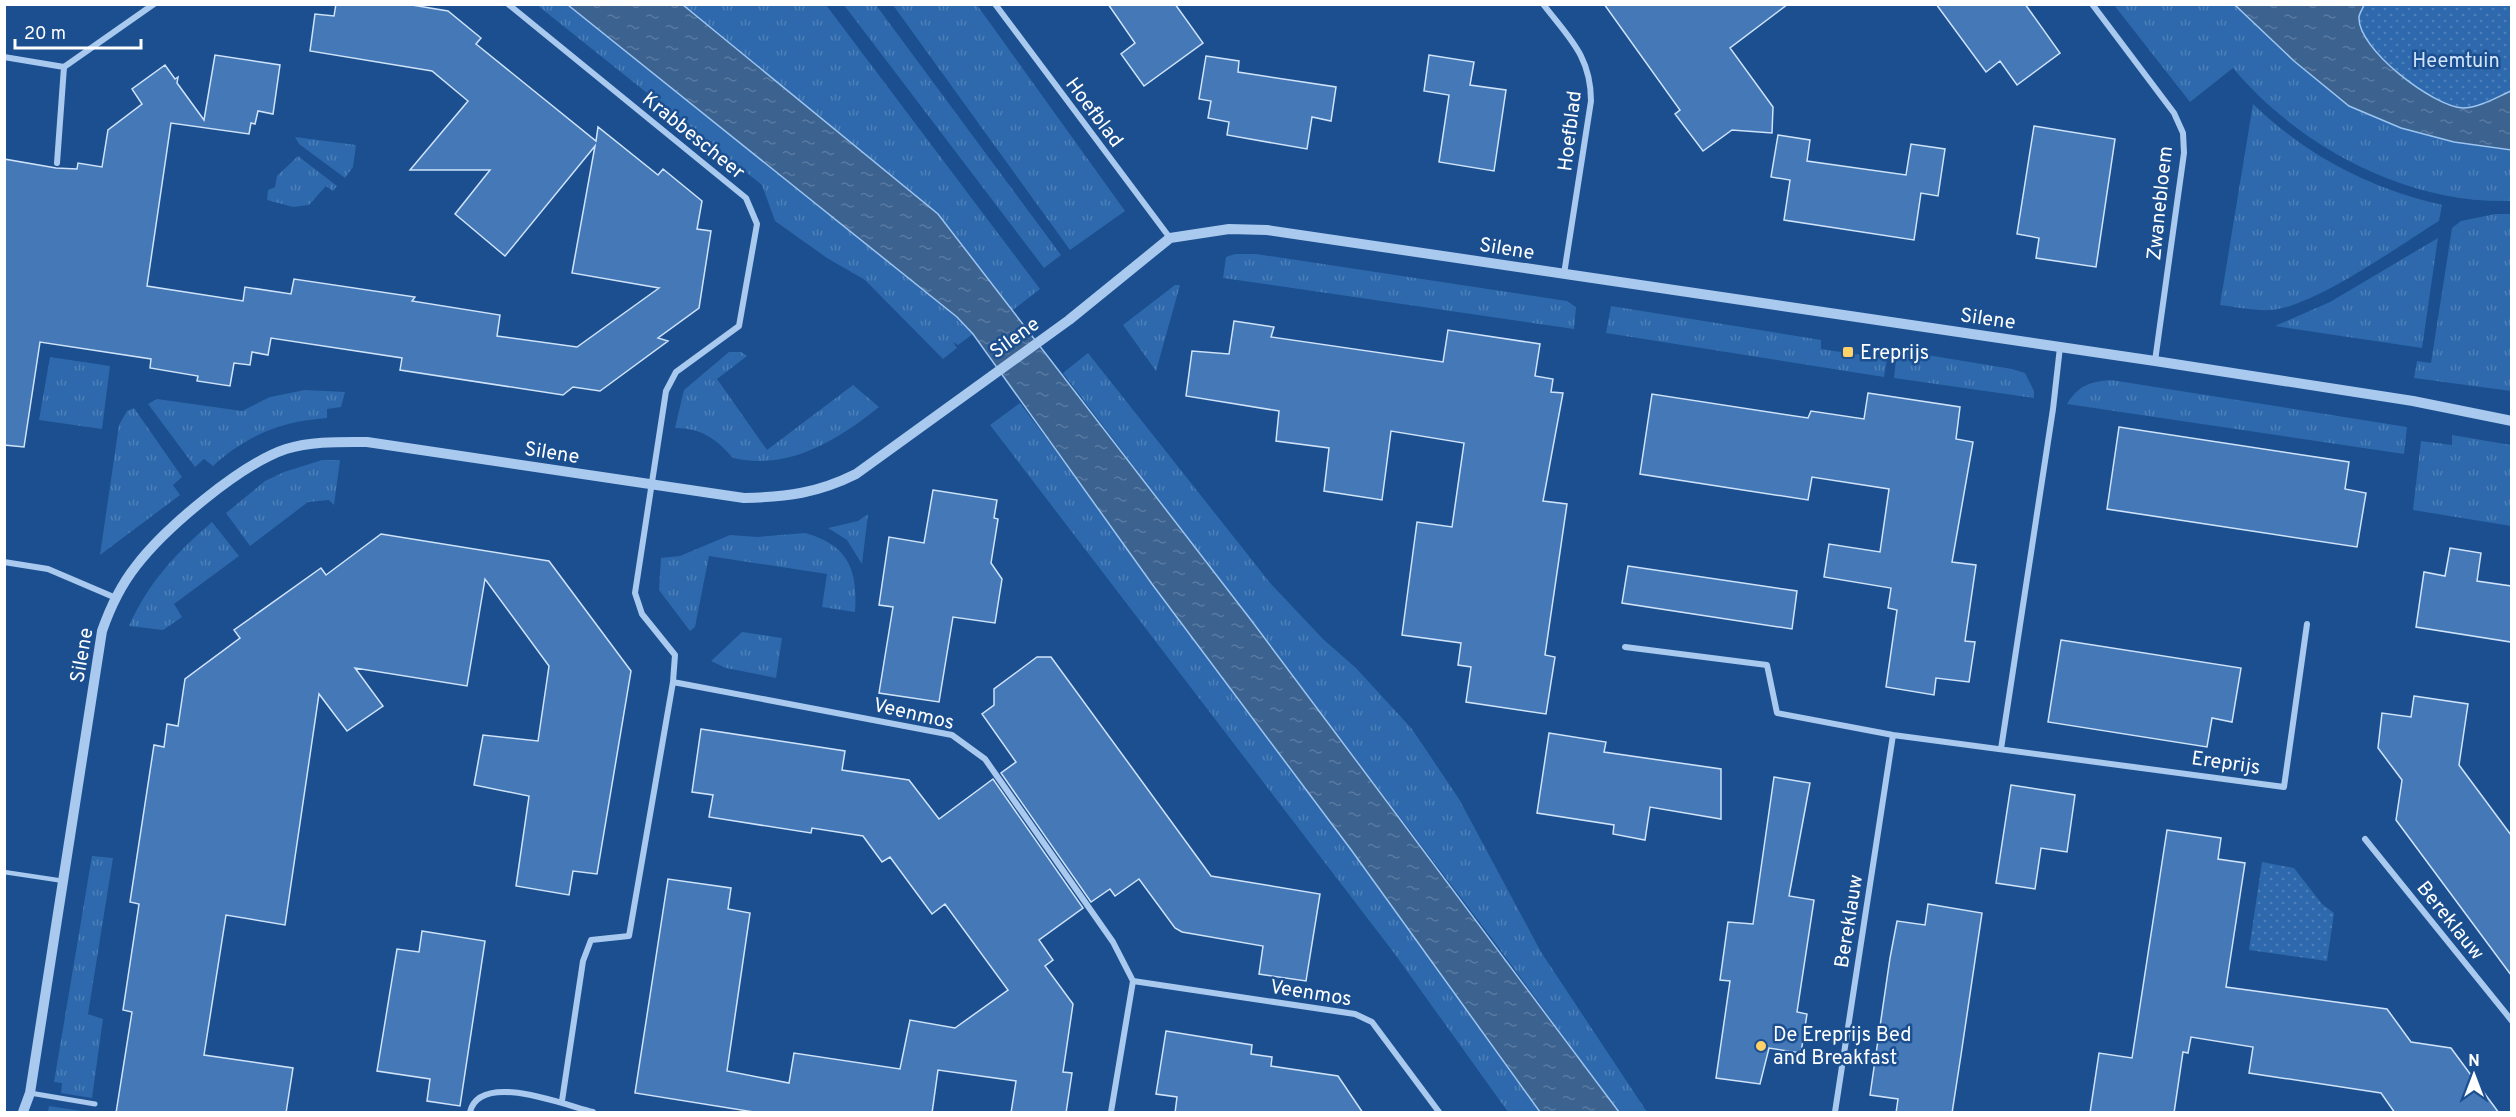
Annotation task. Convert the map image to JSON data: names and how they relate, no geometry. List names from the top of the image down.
{
  "streets": {
    "street": [
      "Hoefblad",
      "Krabbescheer",
      "Zwanebloem",
      "Silene",
      "Veenmos",
      "Ereprijs",
      "Bereklauw"
    ]
  },
  "crossings": [
    ["Hoefblad", "Silene"],
    ["Krabbescheer", "Silene"],
    ["Zwanebloem", "Silene"],
    ["Ereprijs", "Bereklauw"]
  ],
  "parks": ["Heemtuin"],
  "places": {
    "transit": ["Ereprijs"],
    "other": ["De Ereprijs Bed and Breakfast"]
  },
  "scale_bar": "20 m",
  "north": "top"
}
